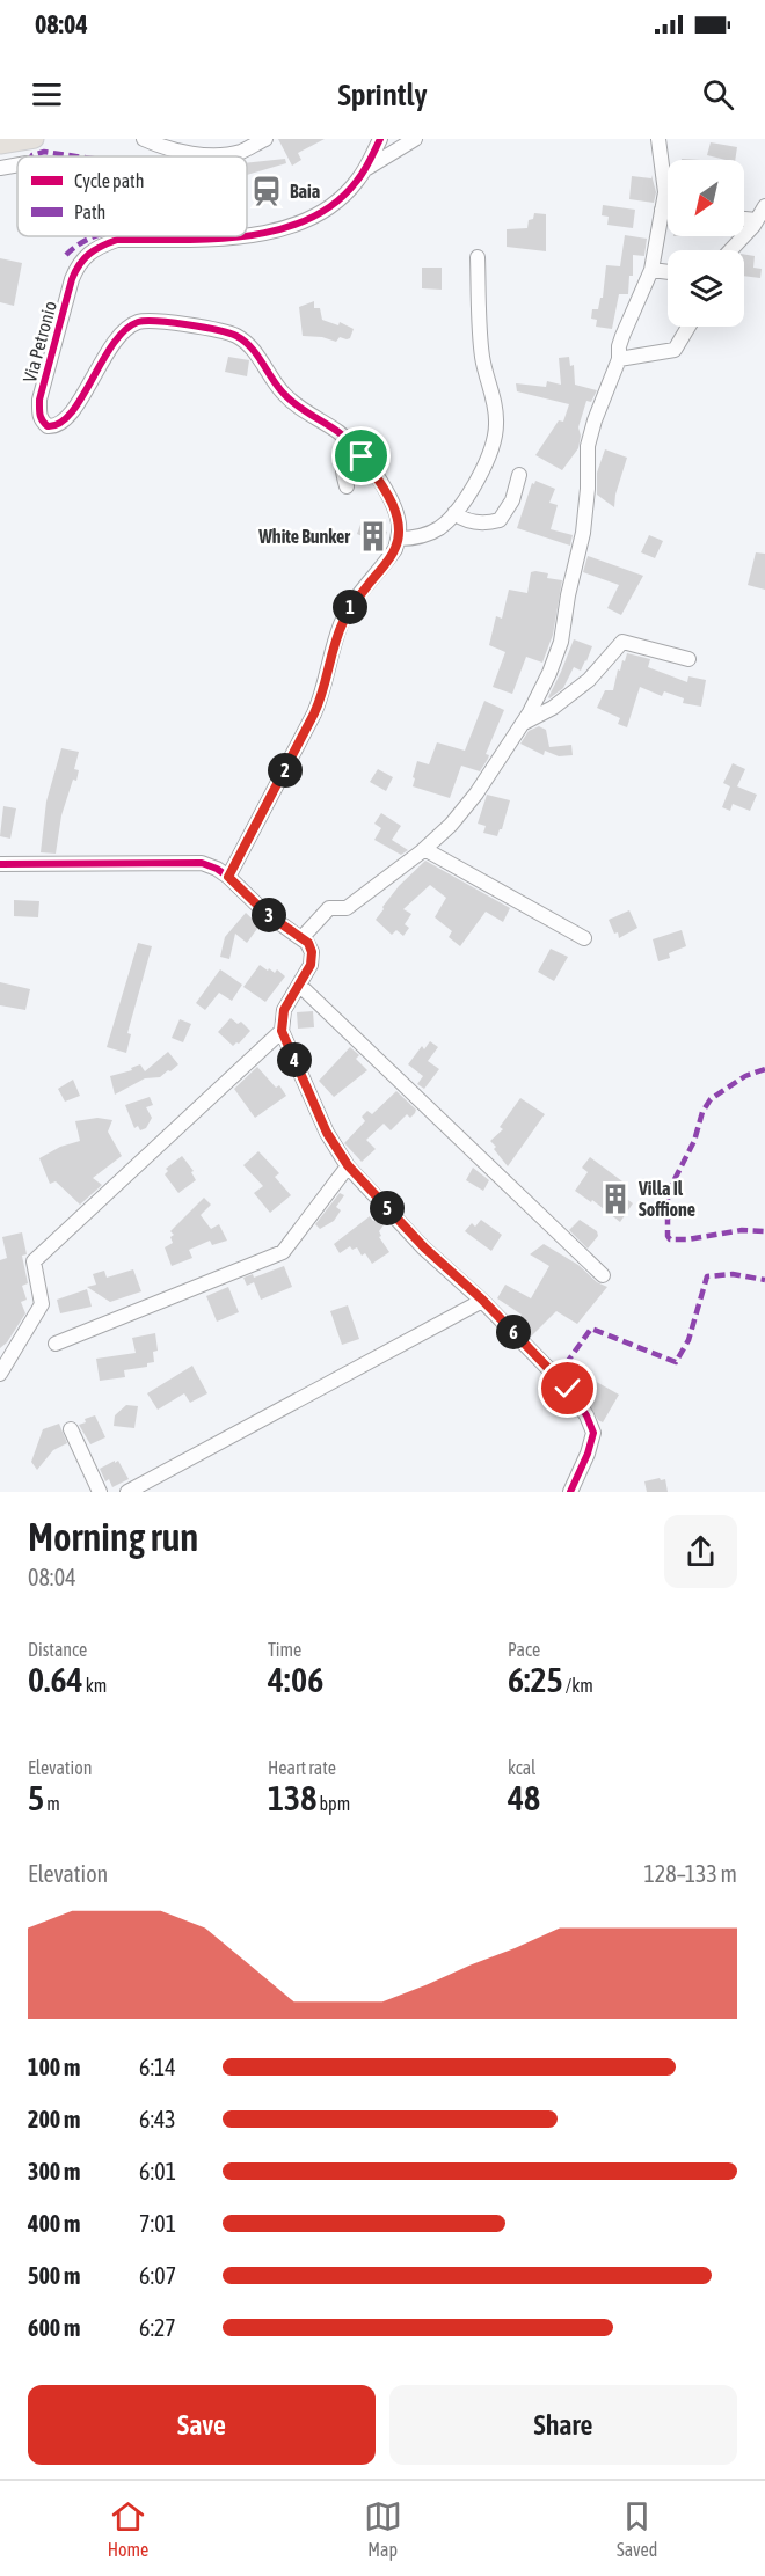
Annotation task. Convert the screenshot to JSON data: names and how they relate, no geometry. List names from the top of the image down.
{
  "streets": {
    "street": ["Via Petronio"]
  },
  "places": {
    "station": ["Baia"],
    "building": ["White Bunker", "Villa Il Soffione"]
  },
  "legend": ["Cycle path", "Path"],
  "north": "bottom left",
  "page": {
    "status": "08:04",
    "header": "Sprintly",
    "pins": [
      "1",
      "2",
      "3",
      "4",
      "5",
      "6"
    ],
    "heading": ["Morning run", "08:04"],
    "stats": [
      ["Distance", "0.64 km"],
      ["Time", "4:06"],
      ["Pace", "6:25 /km"],
      ["Elevation", "5 m"],
      ["Heart rate", "138 bpm"],
      ["kcal", "48"]
    ],
    "chart": ["Elevation", "128–133 m"],
    "list": [
      {
        "name": "100 m",
        "note": "6:14"
      },
      {
        "name": "200 m",
        "note": "6:43"
      },
      {
        "name": "300 m",
        "note": "6:01"
      },
      {
        "name": "400 m",
        "note": "7:01"
      },
      {
        "name": "500 m",
        "note": "6:07"
      },
      {
        "name": "600 m",
        "note": "6:27"
      }
    ],
    "buttons": ["Save", "Share"],
    "tabs": ["Home", "Map", "Saved"]
  }
}
